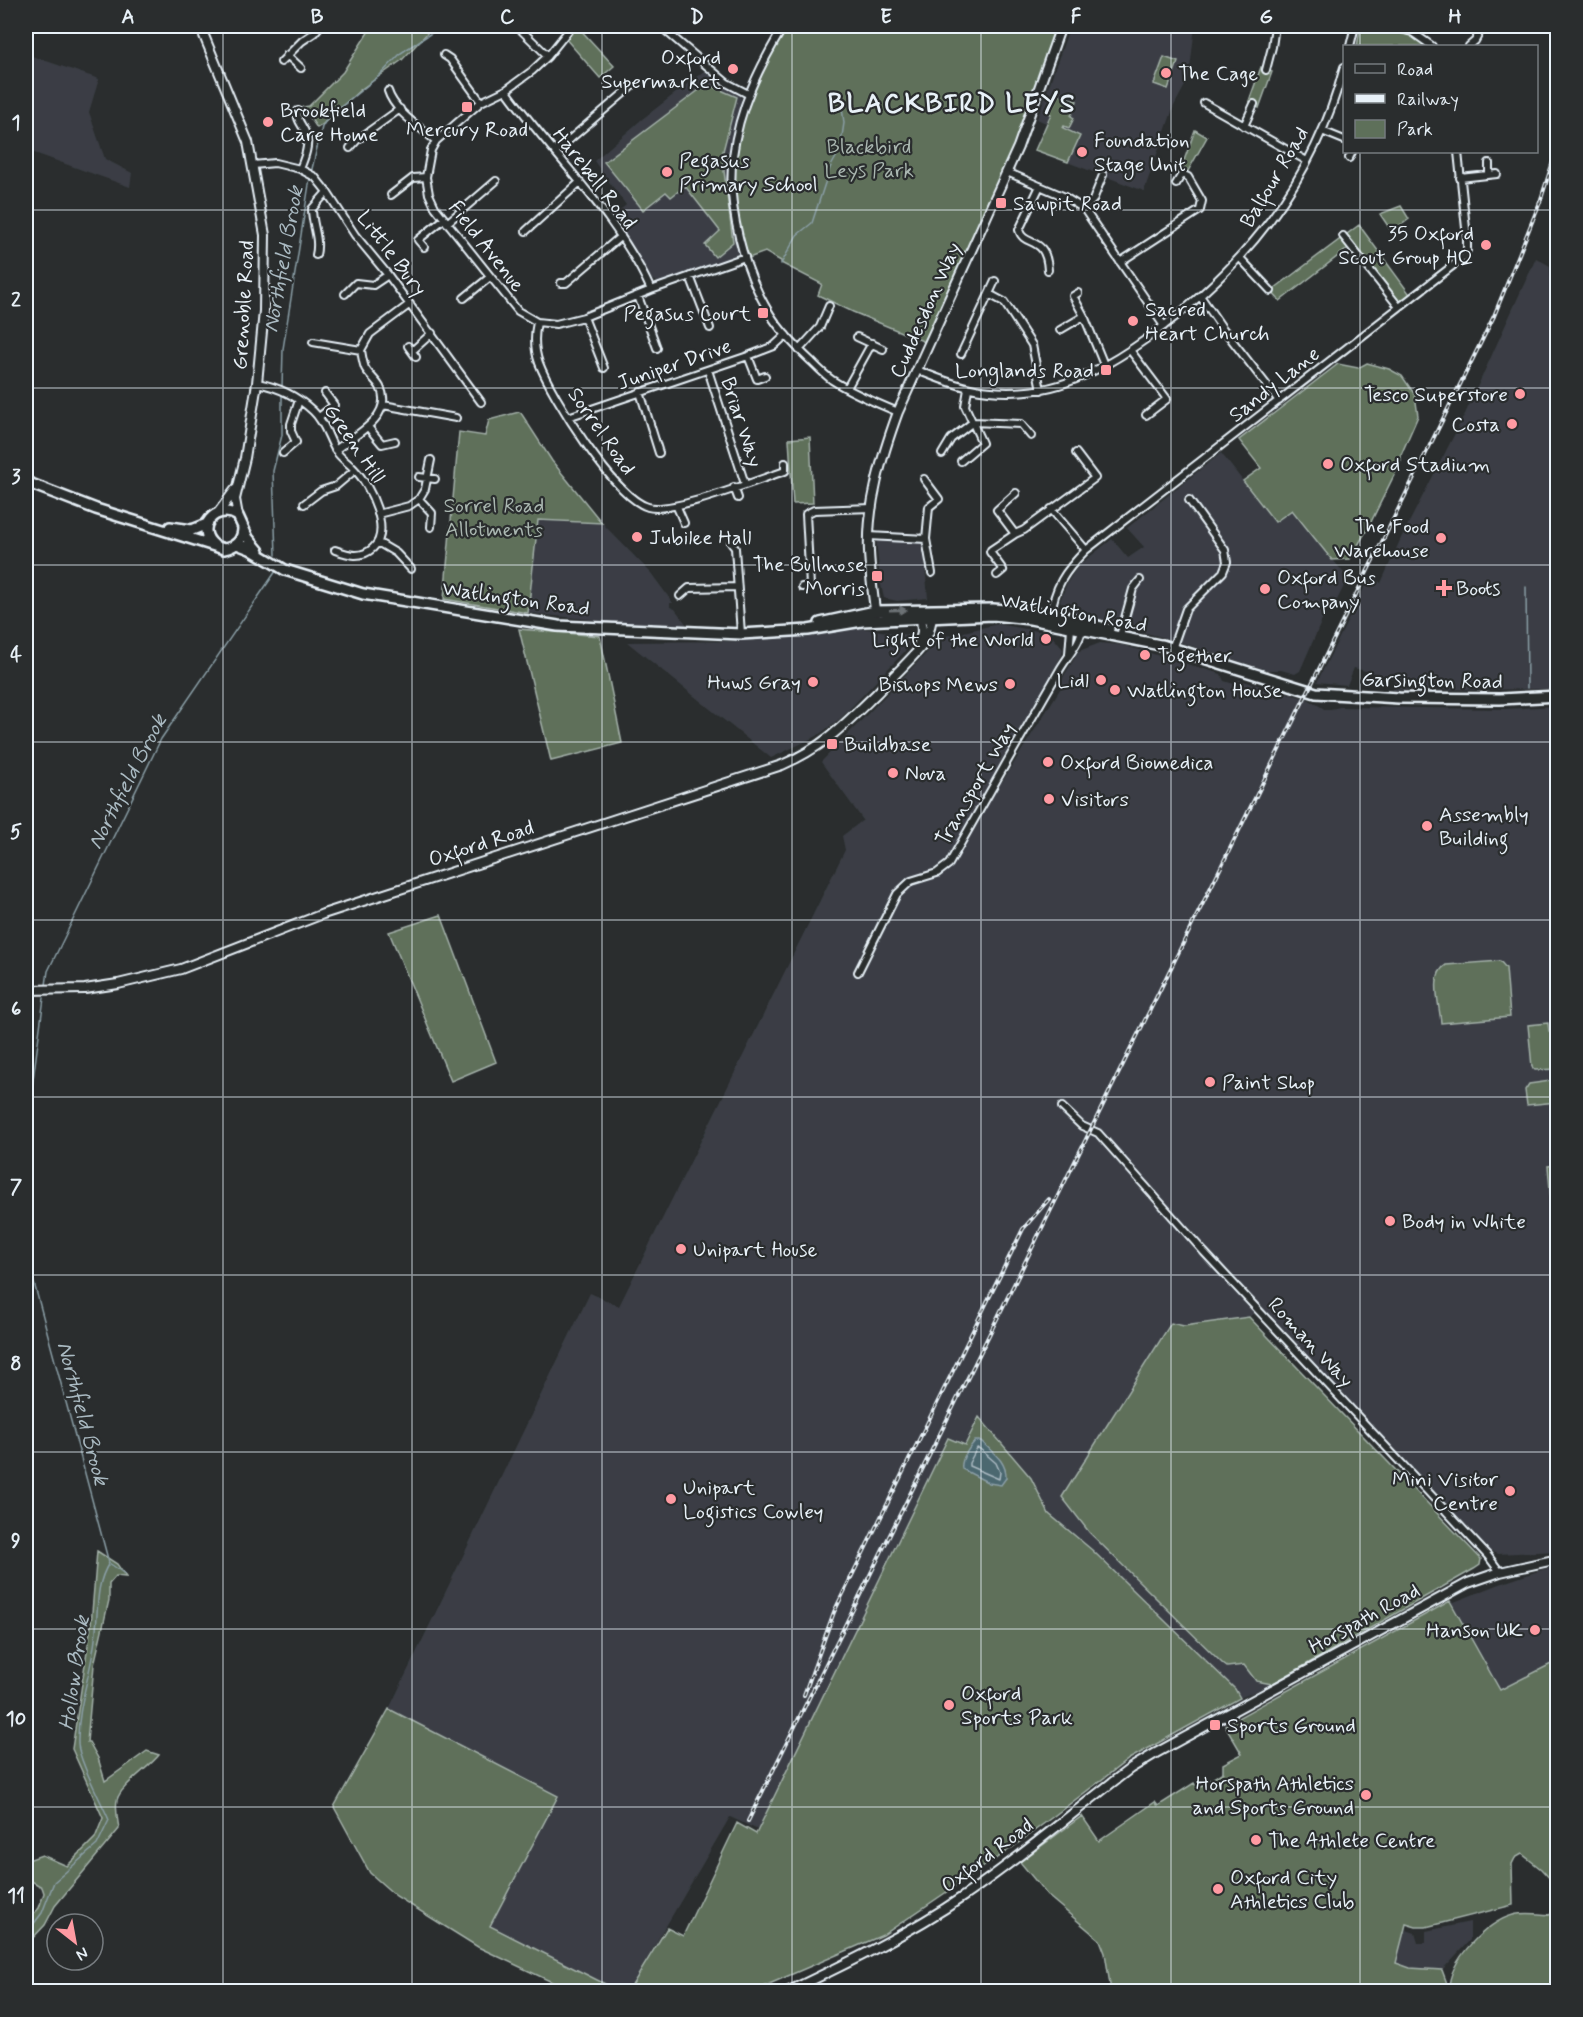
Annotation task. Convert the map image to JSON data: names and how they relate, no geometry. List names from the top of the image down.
{
  "streets": {
    "main road": ["Watlington Road", "Garsington Road"],
    "street": [
      "Balfour Road",
      "Harebell Road",
      "Field Avenue",
      "Little Bury",
      "Grenoble Road",
      "Cuddesdon Way",
      "Juniper Drive",
      "Sandy Lane",
      "Briar Way",
      "Sorrel Road",
      "Green Hill",
      "Transport Way",
      "Oxford Road",
      "Roman Way",
      "Horspath Road"
    ]
  },
  "crossings": [
    ["Balfour Road", "Cuddesdon Way"],
    ["Field Avenue", "Sorrel Road"],
    ["Grenoble Road", "Green Hill"],
    ["Grenoble Road", "Watlington Road"],
    ["Cuddesdon Way", "Watlington Road"],
    ["Juniper Drive", "Briar Way"],
    ["Juniper Drive", "Sorrel Road"],
    ["Sandy Lane", "Watlington Road"],
    ["Briar Way", "Sorrel Road"],
    ["Watlington Road", "Garsington Road"],
    ["Watlington Road", "Transport Way"],
    ["Watlington Road", "Oxford Road"],
    ["Oxford Road", "Horspath Road"],
    ["Roman Way", "Horspath Road"]
  ],
  "districts": ["BLACKBIRD LEYS"],
  "water": ["Northfield Brook", "Hollow Brook"],
  "parks": ["Blackbird Leys Park", "Sorrel Road Allotments"],
  "places": {
    "other": [
      "Oxford Supermarket",
      "The Cage",
      "Brookfield Care Home",
      "Foundation Stage Unit",
      "Pegasus Primary School",
      "35 Oxford Scout Group HQ",
      "Sacred Heart Church",
      "Tesco Superstore",
      "Costa",
      "Oxford Stadium",
      "Jubilee Hall",
      "The Food Warehouse",
      "Oxford Bus Company",
      "Light of the World",
      "Together",
      "Lidl",
      "Huws Gray",
      "Bishops Mews",
      "Watlington House",
      "Oxford Biomedica",
      "Nova",
      "Visitors",
      "Assembly Building",
      "Paint Shop",
      "Body in White",
      "Unipart House",
      "Mini Visitor Centre",
      "Unipart Logistics Cowley",
      "Hanson UK",
      "Oxford Sports Park",
      "Horspath Athletics and Sports Ground",
      "The Athlete Centre",
      "Oxford City Athletics Club"
    ],
    "transit": [
      "Mercury Road",
      "Sawpit Road",
      "Pegasus Court",
      "Longlands Road",
      "The Bullnose Morris",
      "Buildbase",
      "Sports Ground"
    ],
    "health": ["Boots"]
  },
  "legend": ["Road", "Railway", "Park"],
  "north": "bottom right",
  "grid": {
    "columns": [
      "A",
      "B",
      "C",
      "D",
      "E",
      "F",
      "G",
      "H"
    ],
    "rows": [
      "1",
      "2",
      "3",
      "4",
      "5",
      "6",
      "7",
      "8",
      "9",
      "10",
      "11"
    ]
  }
}
